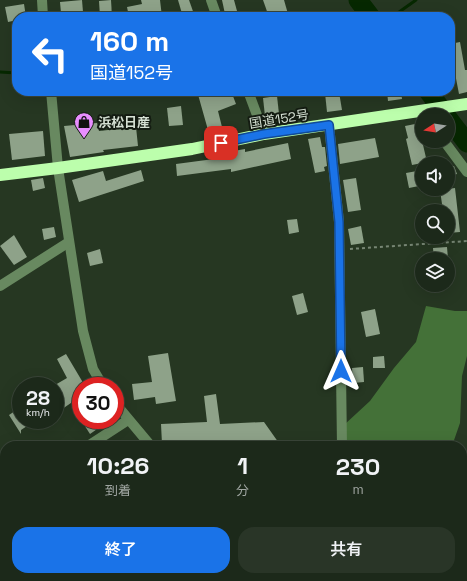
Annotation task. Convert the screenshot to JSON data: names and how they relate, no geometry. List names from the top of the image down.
{
  "streets": {
    "highway": ["国道152号"]
  },
  "places": {
    "shop": ["浜松日産"]
  },
  "north": "left",
  "page": {
    "turn": ["160 m", "国道152号"],
    "speed": "28 km/h",
    "limit": "30",
    "eta": [
      "10:26",
      "到着",
      "1",
      "分",
      "230",
      "m"
    ],
    "buttons": ["終了", "共有"]
  }
}
